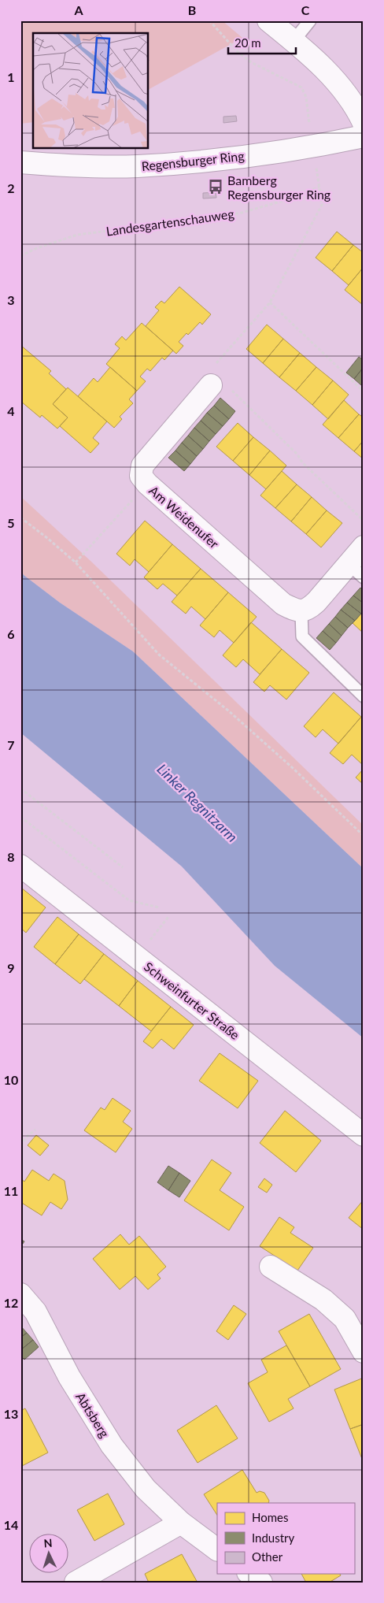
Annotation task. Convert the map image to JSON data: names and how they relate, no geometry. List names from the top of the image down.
{
  "streets": {
    "street": [
      "Regensburger Ring",
      "Am Weidenufer",
      "Schweinfurter Straße",
      "Abtsberg"
    ],
    "path": ["Landesgartenschauweg"]
  },
  "water": ["Linker Regnitzarm"],
  "places": {
    "bus stop": ["Bamberg Regensburger Ring"]
  },
  "legend": ["Homes", "Industry", "Other"],
  "scale_bar": "20 m",
  "north": "top",
  "grid": {
    "columns": ["A", "B", "C"],
    "rows": [
      "1",
      "2",
      "3",
      "4",
      "5",
      "6",
      "7",
      "8",
      "9",
      "10",
      "11",
      "12",
      "13",
      "14"
    ]
  }
}
